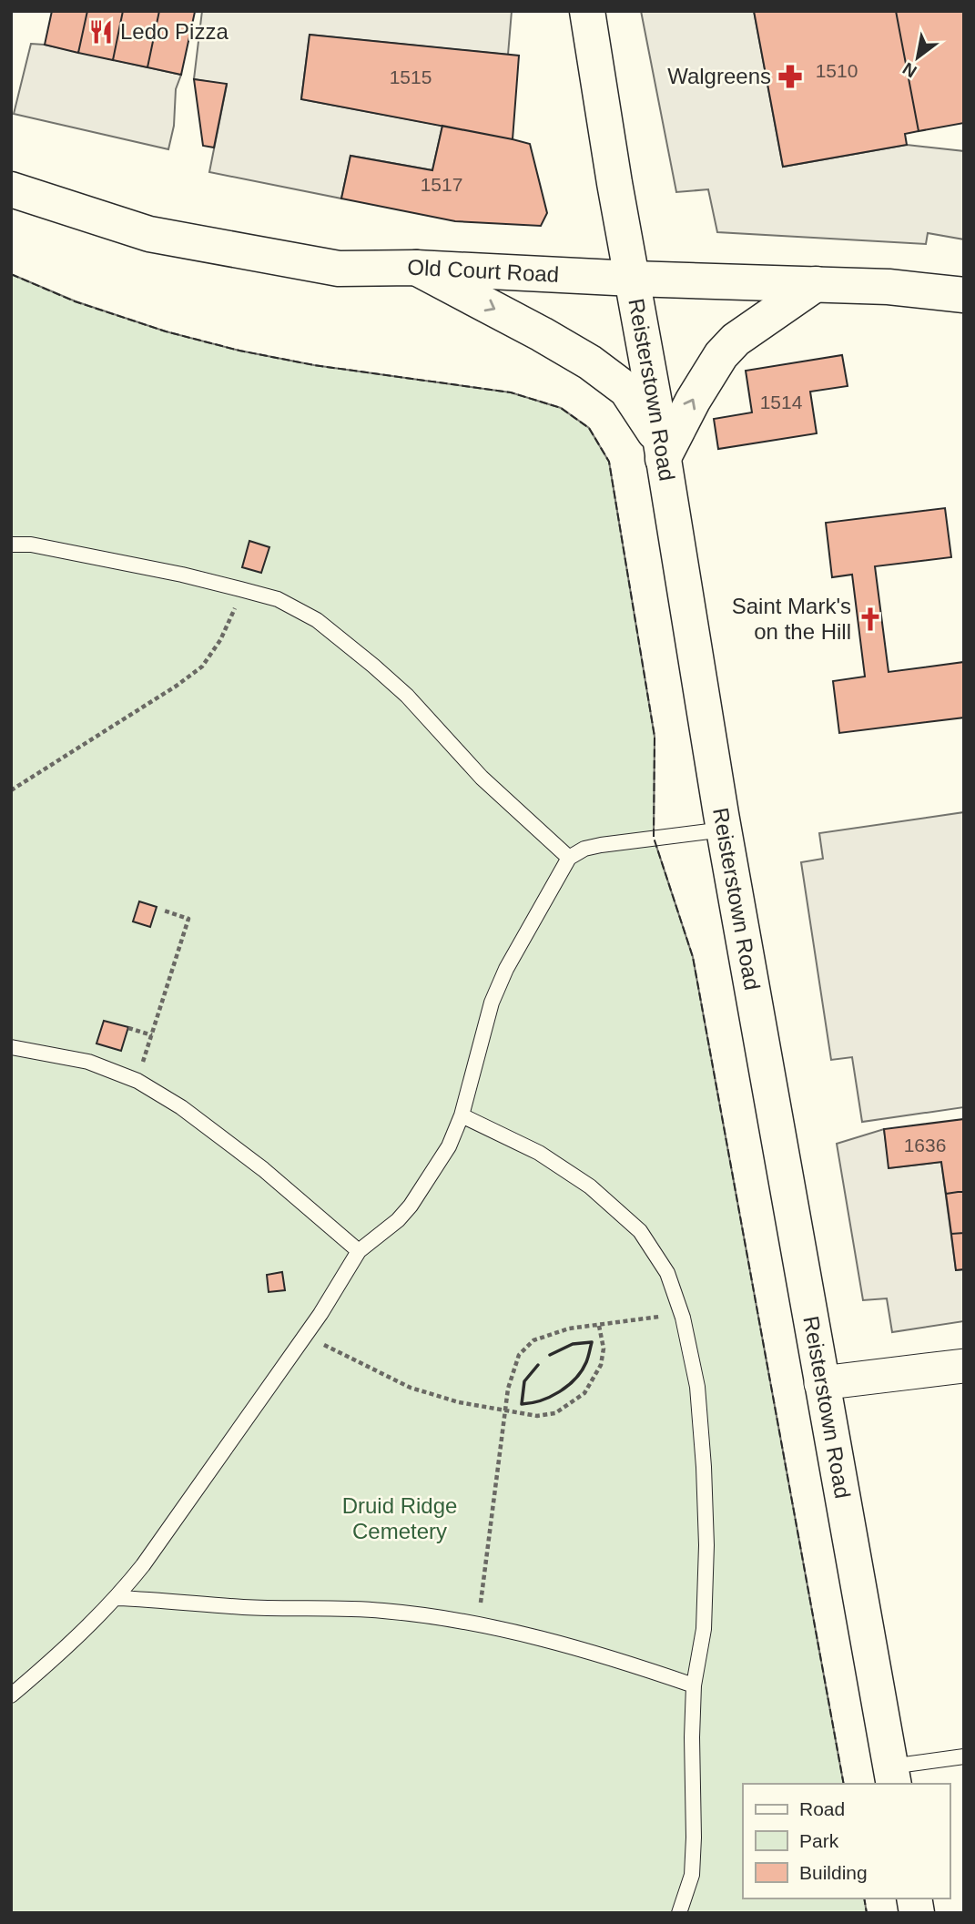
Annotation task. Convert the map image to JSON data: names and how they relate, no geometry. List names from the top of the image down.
{
  "streets": {
    "main road": ["Old Court Road", "Reisterstown Road"]
  },
  "crossings": [
    ["Old Court Road", "Reisterstown Road"]
  ],
  "parks": ["Druid Ridge Cemetery"],
  "places": {
    "restaurant": ["Ledo Pizza"],
    "pharmacy": ["Walgreens"],
    "church": ["Saint Mark's on the Hill"]
  },
  "house_numbers": [
    "1510",
    "1515",
    "1517",
    "1514",
    "1636"
  ],
  "legend": ["Road", "Park", "Building"],
  "north": "bottom left"
}
